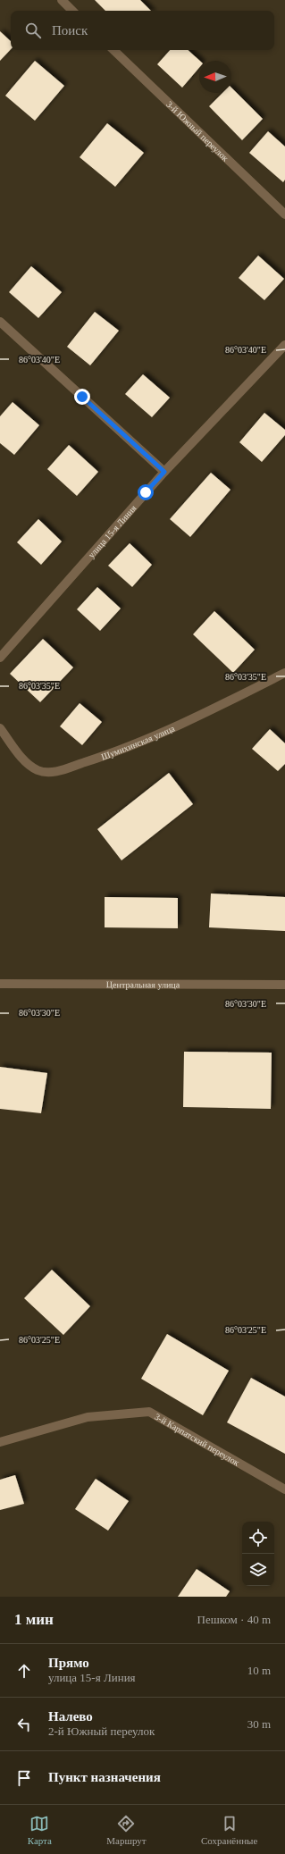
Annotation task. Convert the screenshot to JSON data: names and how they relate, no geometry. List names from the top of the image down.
{
  "streets": {
    "street": [
      "3-й Южный переулок",
      "улица 15-я Линия",
      "Шумихинская улица",
      "Центральная улица",
      "3-й Карпатский переулок"
    ]
  },
  "north": "left",
  "page": {
    "search": "Поиск",
    "heading": ["1 мин", "Пешком · 40 m"],
    "list": [
      ["Прямо", "улица 15-я Линия", "10 m"],
      ["Налево", "2-й Южный переулок", "30 m"],
      "Пункт назначения"
    ],
    "nav": ["Карта", "Маршрут", "Сохранённые"]
  },
  "coordinates": [
    "86°03'40\"E",
    "86°03'35\"E",
    "86°03'30\"E",
    "86°03'25\"E"
  ]
}
